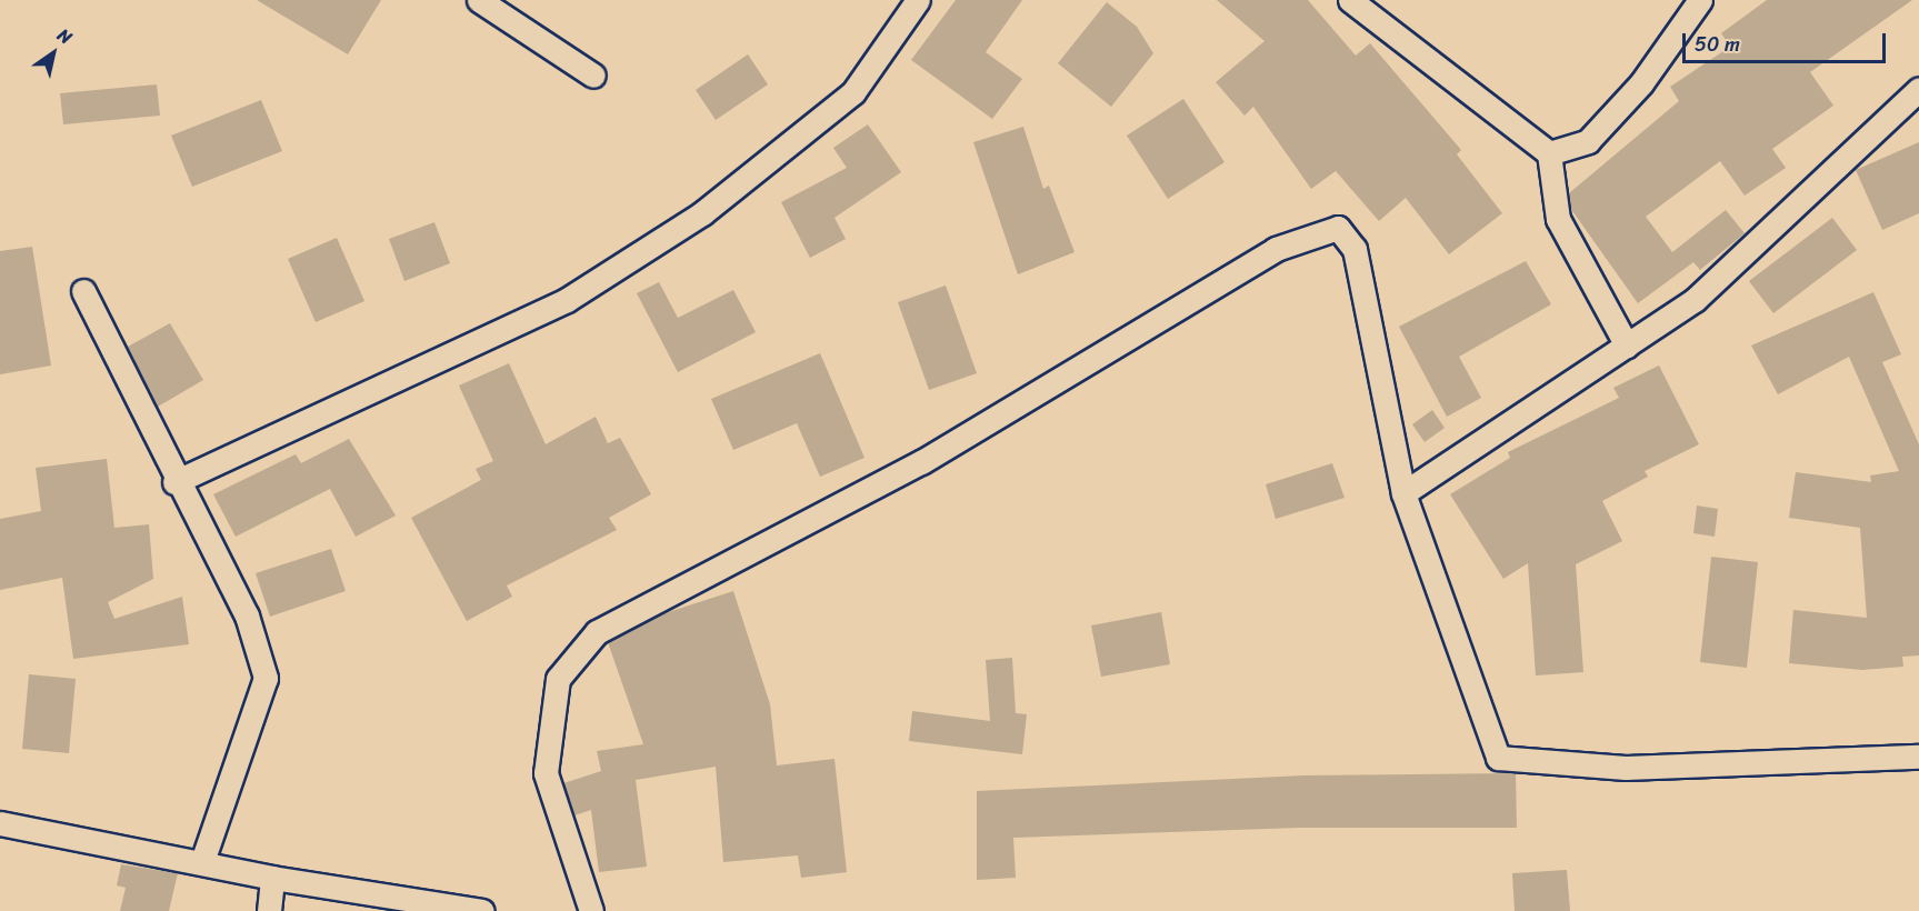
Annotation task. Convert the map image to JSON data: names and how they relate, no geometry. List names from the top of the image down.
{
  "scale_bar": "50 m",
  "north": "top right"
}
